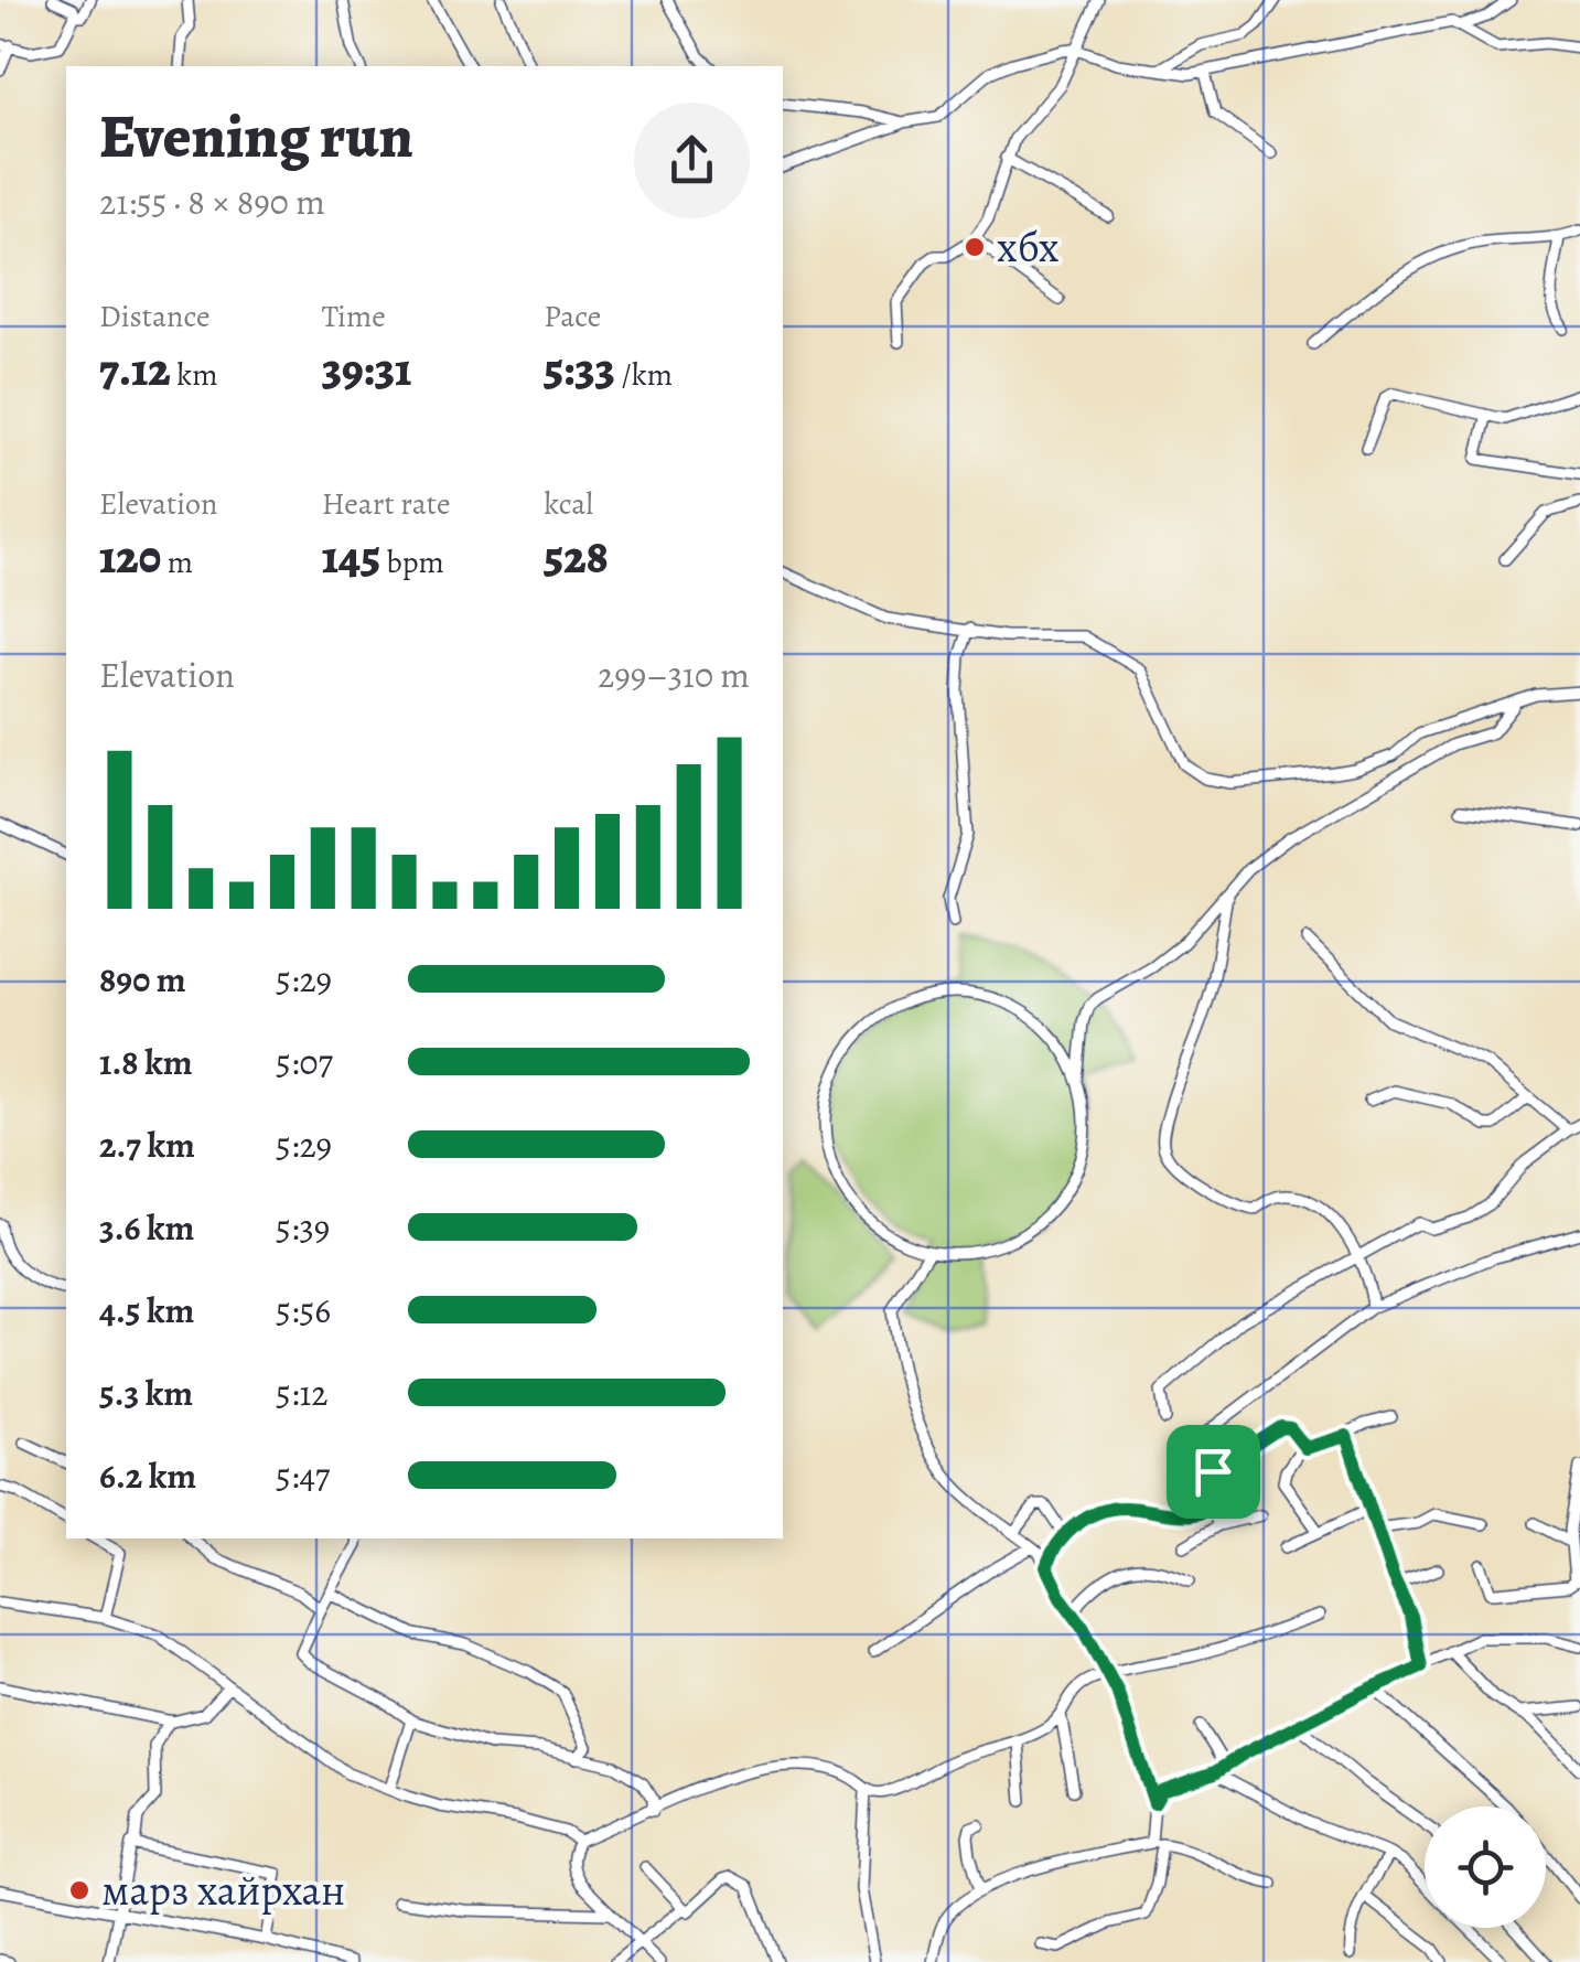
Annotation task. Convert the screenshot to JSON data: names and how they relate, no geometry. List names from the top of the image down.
{
  "places": ["хбх", "марз хайрхан"],
  "page": {
    "heading": ["Evening run", "21:55 · 8 × 890 m"],
    "stats": [
      ["Distance", "7.12 km"],
      ["Time", "39:31"],
      ["Pace", "5:33 /km"],
      ["Elevation", "120 m"],
      ["Heart rate", "145 bpm"],
      ["kcal", "528"]
    ],
    "chart": ["Elevation", "299–310 m"],
    "list": [
      {
        "name": "890 m",
        "note": "5:29"
      },
      {
        "name": "1.8 km",
        "note": "5:07"
      },
      {
        "name": "2.7 km",
        "note": "5:29"
      },
      {
        "name": "3.6 km",
        "note": "5:39"
      },
      {
        "name": "4.5 km",
        "note": "5:56"
      },
      {
        "name": "5.3 km",
        "note": "5:12"
      },
      {
        "name": "6.2 km",
        "note": "5:47"
      }
    ]
  }
}
